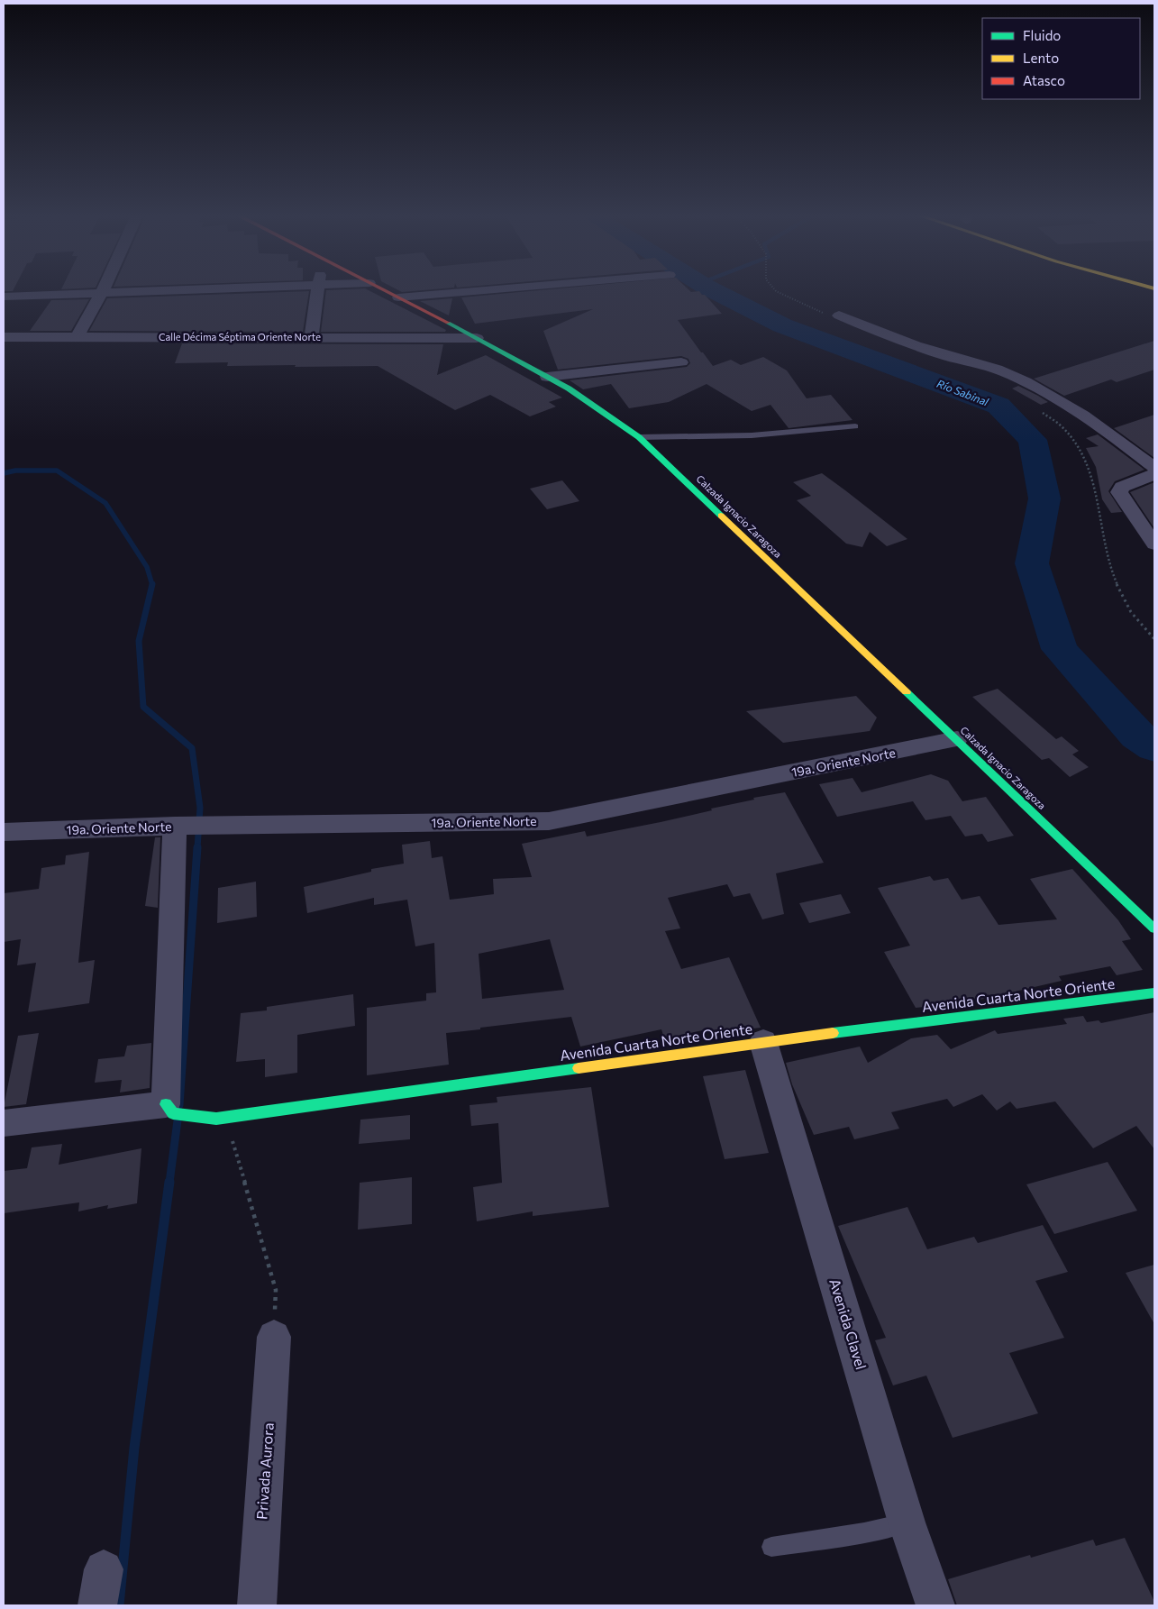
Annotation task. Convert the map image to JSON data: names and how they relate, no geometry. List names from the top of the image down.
{
  "streets": {
    "street": [
      "Calle Décima Séptima Oriente Norte",
      "Calzada Ignacio Zaragoza",
      "19a. Oriente Norte",
      "Avenida Cuarta Norte Oriente",
      "Avenida Clavel",
      "Privada Aurora"
    ]
  },
  "crossings": [
    ["Calle Décima Séptima Oriente Norte", "Calzada Ignacio Zaragoza"],
    ["Calzada Ignacio Zaragoza", "19a. Oriente Norte"],
    ["Avenida Cuarta Norte Oriente", "Avenida Clavel"]
  ],
  "water": ["Río Sabinal"],
  "legend": ["Fluido", "Lento", "Atasco"]
}
